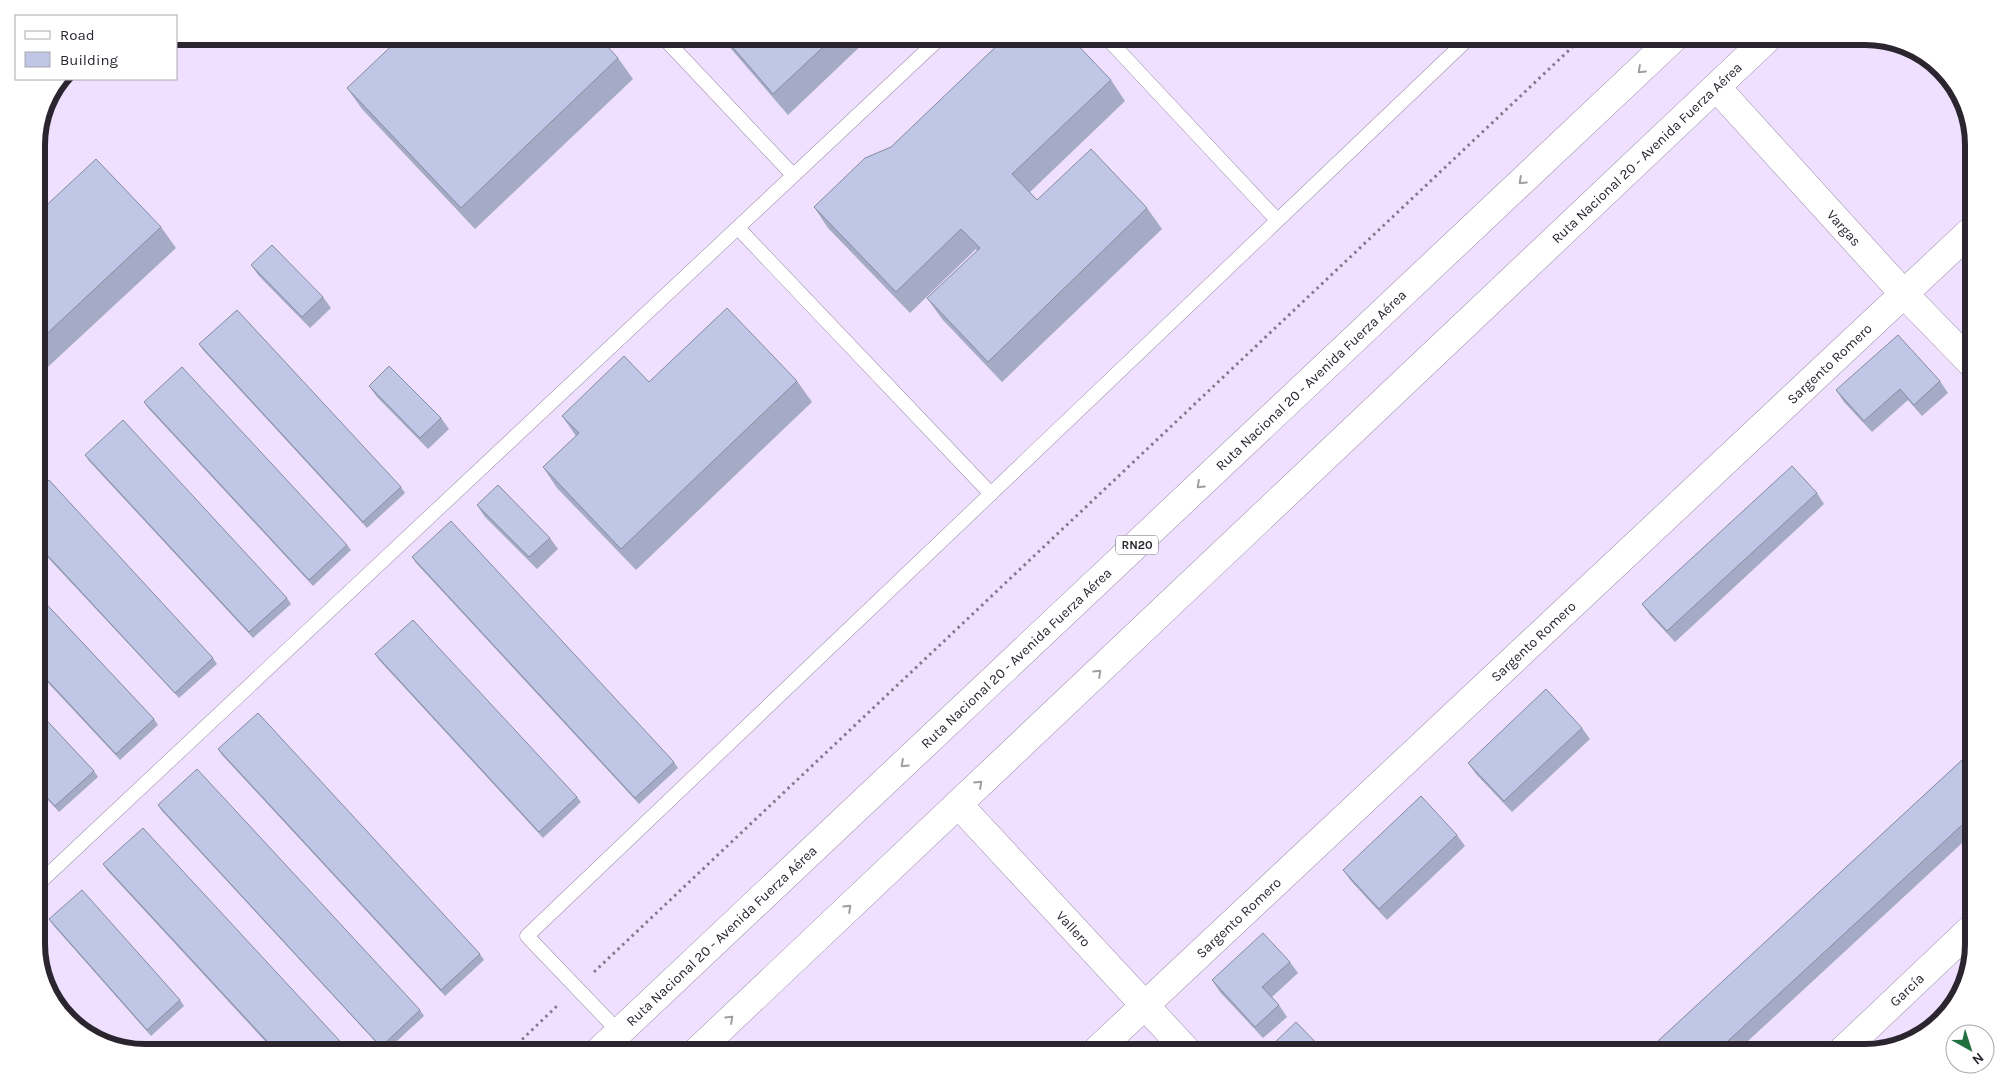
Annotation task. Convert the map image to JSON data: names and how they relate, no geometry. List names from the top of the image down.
{
  "streets": {
    "main road": [
      "Ruta Nacional 20 - Avenida Fuerza Aérea",
      "Vargas",
      "Sargento Romero",
      "RN20",
      "Vallero",
      "García"
    ]
  },
  "crossings": [
    ["Ruta Nacional 20 - Avenida Fuerza Aérea", "Vargas"],
    ["Ruta Nacional 20 - Avenida Fuerza Aérea", "Vallero"],
    ["Vargas", "Sargento Romero"],
    ["Sargento Romero", "Vallero"]
  ],
  "legend": ["Road", "Building"],
  "north": "bottom right"
}
